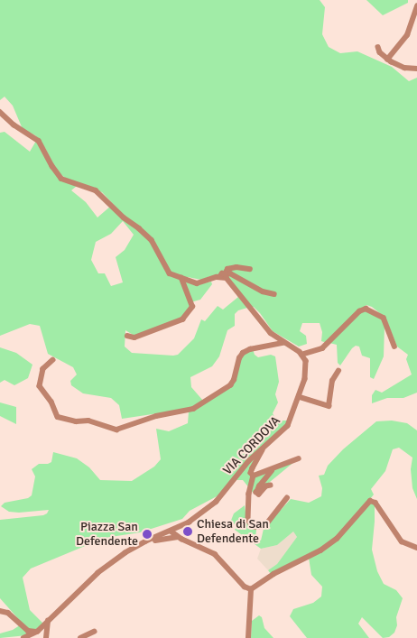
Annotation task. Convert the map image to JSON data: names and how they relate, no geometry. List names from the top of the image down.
{
  "streets": {
    "street": ["VIA CORDOVA"]
  },
  "places": ["Chiesa di San Defendente", "Piazza San Defendente"]
}
